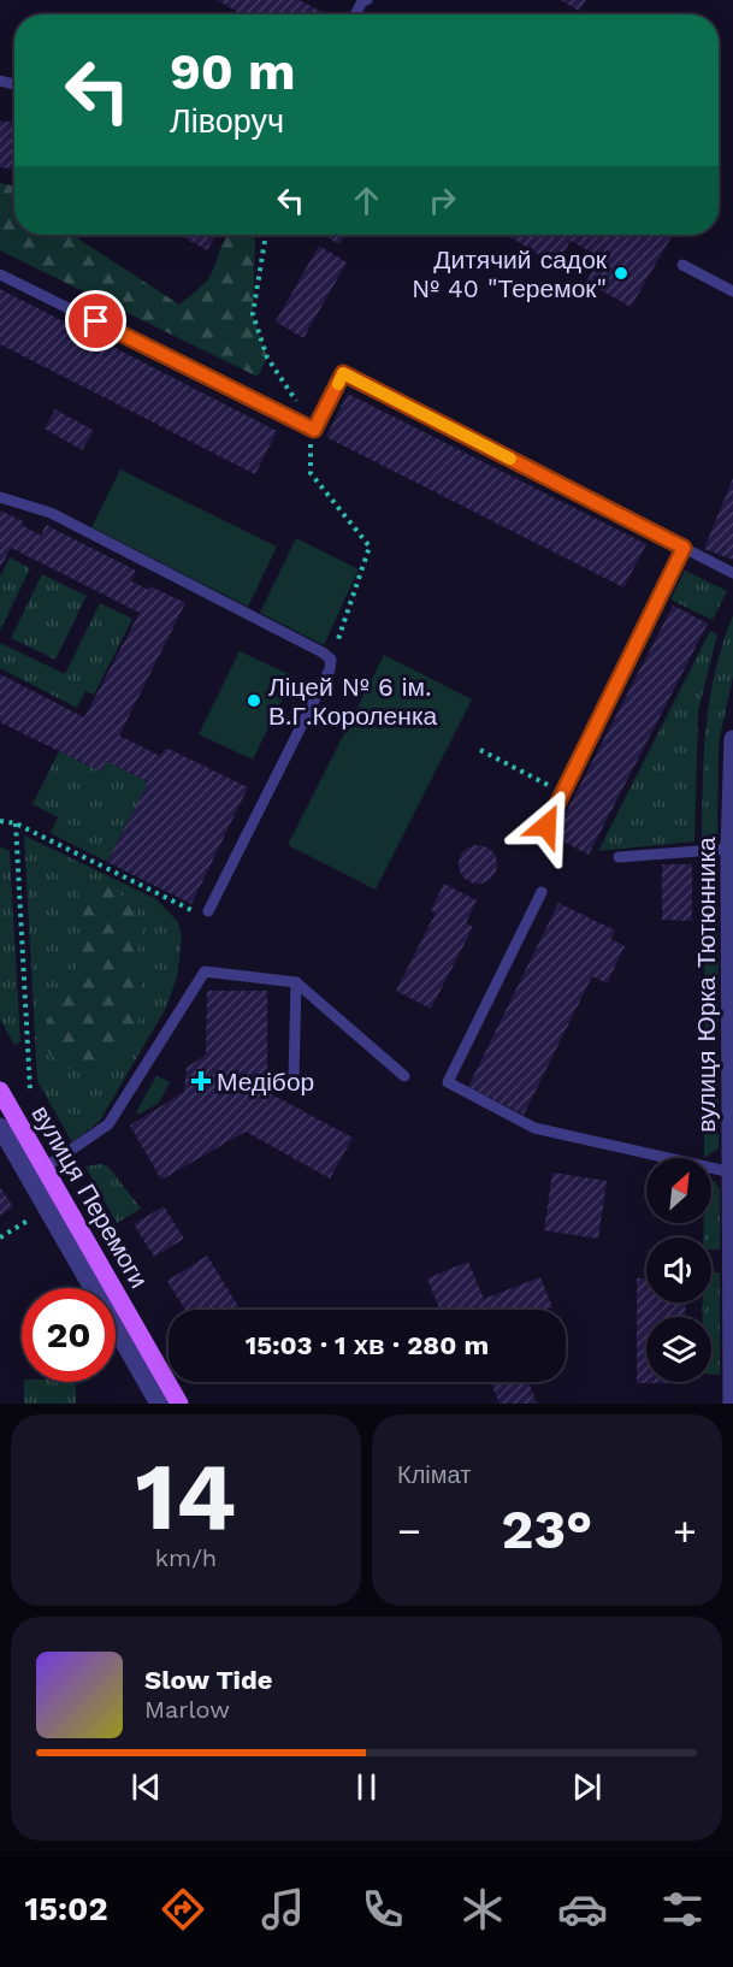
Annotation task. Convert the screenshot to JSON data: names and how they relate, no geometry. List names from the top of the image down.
{
  "streets": {
    "main road": ["вулиця Перемоги"],
    "street": ["вулиця Юрка Тютюнника"]
  },
  "places": {
    "other": ["Дитячий садок № 40 \"Теремок\"", "Ліцей № 6 ім. В.Г.Короленка"],
    "health": ["Медібор"]
  },
  "north": "top right",
  "page": {
    "turn": ["90 m", "Ліворуч"],
    "limit": "20",
    "trip": "15:03 · 1 хв · 280 m",
    "tile": [
      ["14", "km/h"],
      "Клімат"
    ],
    "heat": ["−", "23°", "+"],
    "song": ["Slow Tide", "Marlow"],
    "tabs": "15:02"
  }
}
